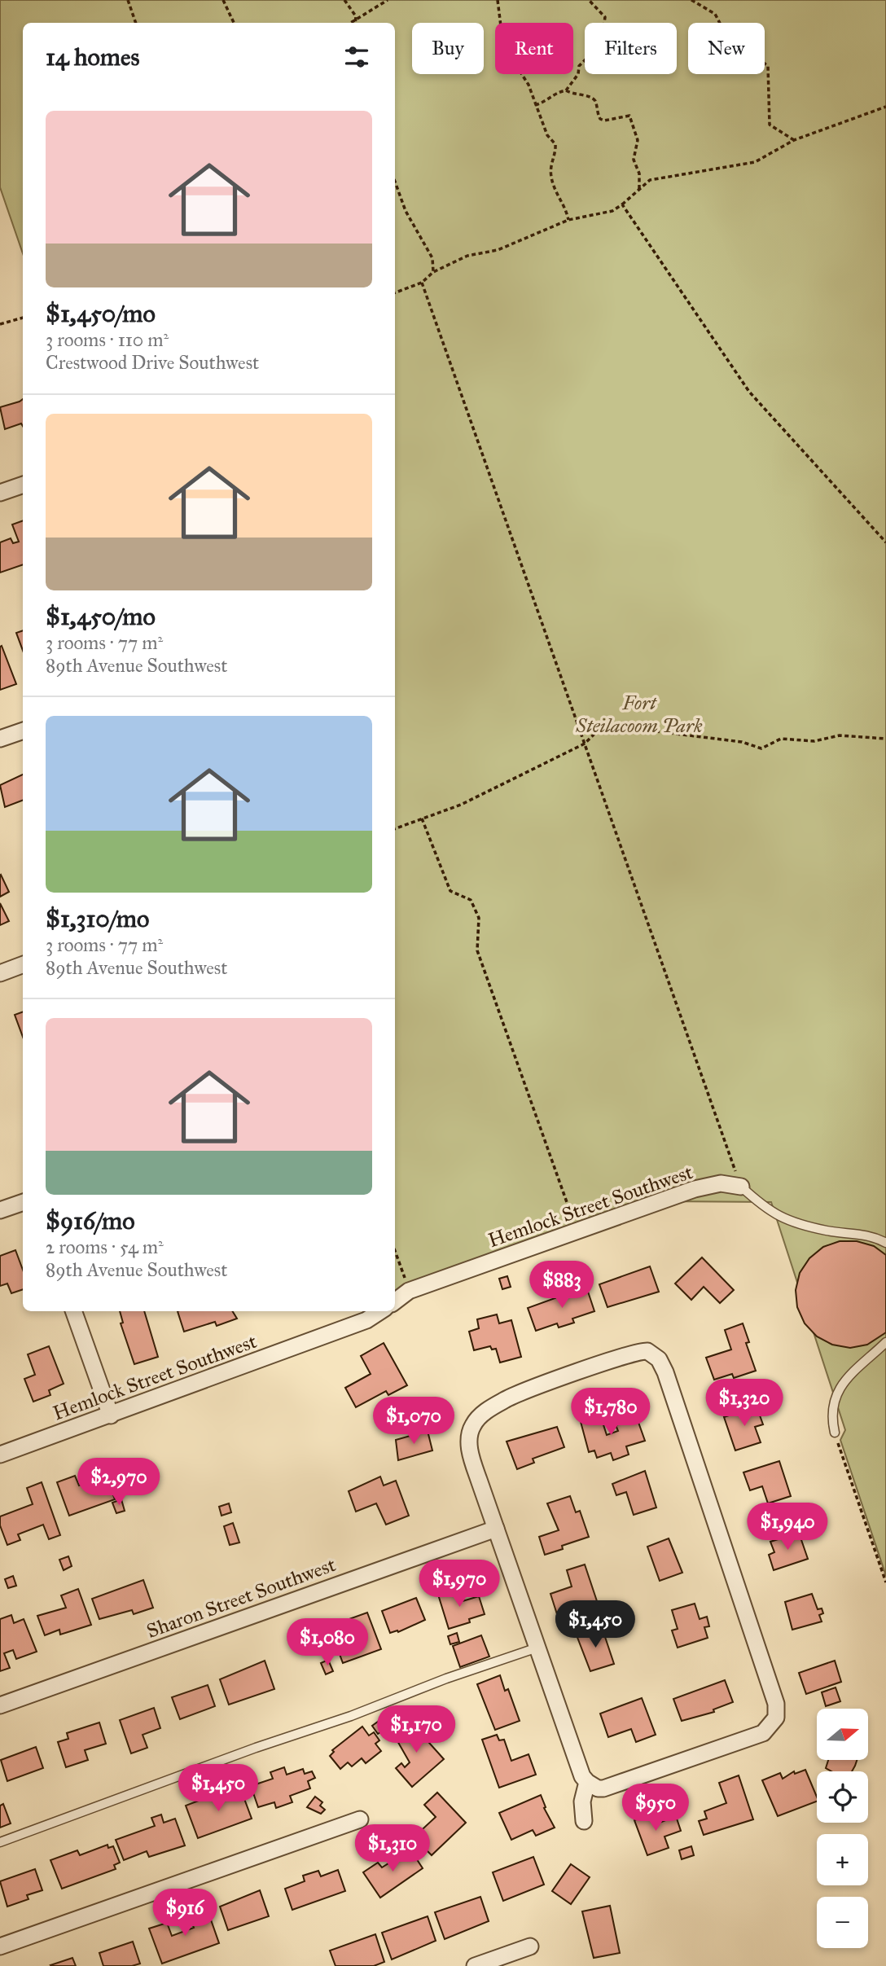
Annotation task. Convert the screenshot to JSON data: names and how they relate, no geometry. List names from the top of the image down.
{
  "streets": {
    "street": ["Hemlock Street Southwest", "Sharon Street Southwest"]
  },
  "parks": ["Fort Steilacoom Park"],
  "north": "right",
  "page": {
    "chip": [
      "Buy",
      "Rent",
      "Filters",
      "New"
    ],
    "heading": "14 homes",
    "list": [
      {
        "name": "$1,450/mo",
        "note": "3 rooms · 110 m² · Crestwood Drive Southwest"
      },
      {
        "name": "$1,450/mo",
        "note": "3 rooms · 77 m² · 89th Avenue Southwest"
      },
      {
        "name": "$1,310/mo",
        "note": "3 rooms · 77 m² · 89th Avenue Southwest"
      },
      {
        "name": "$916/mo",
        "note": "2 rooms · 54 m² · 89th Avenue Southwest"
      }
    ],
    "price": [
      "$883",
      "$1,320",
      "$1,780",
      "$1,070",
      "$2,970",
      "$1,940",
      "$1,970",
      "$1,450",
      "$1,080",
      "$1,170",
      "$1,450",
      "$950",
      "$1,310",
      "$916"
    ],
    "map_buttons": ["+", "−"]
  }
}
